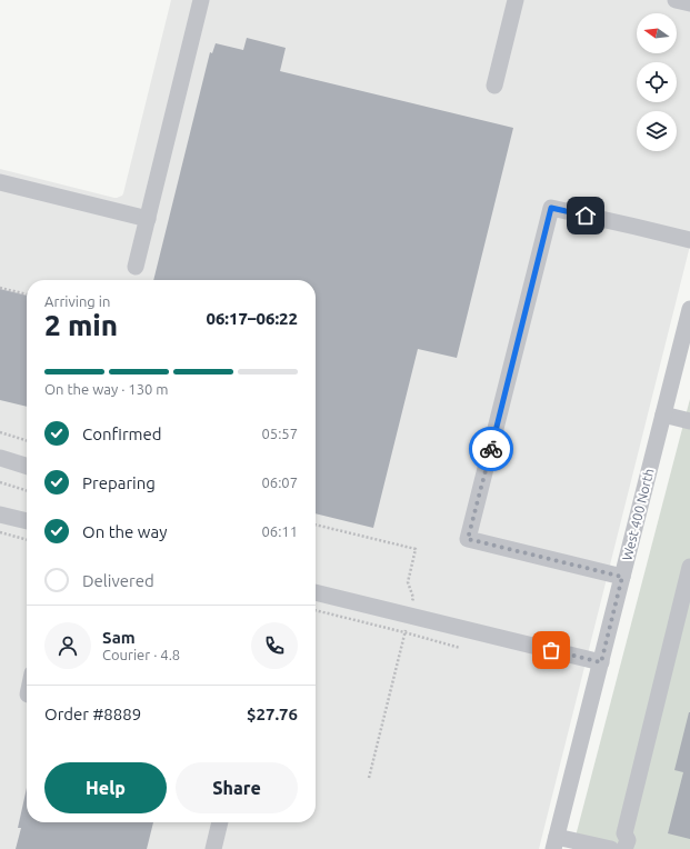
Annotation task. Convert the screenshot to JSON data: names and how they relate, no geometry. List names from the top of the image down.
{
  "streets": {
    "street": ["West 400 North"]
  },
  "north": "left",
  "page": {
    "heading": ["2 min", "Arriving in", "06:17–06:22"],
    "panel": [
      "Sam",
      "Courier · 4.8",
      "Order #8889",
      "$27.76"
    ],
    "bar": "On the way · 130 m",
    "list": [
      ["Confirmed", "05:57"],
      ["Preparing", "06:07"],
      ["On the way", "06:11"],
      "Delivered"
    ],
    "buttons": ["Help", "Share"]
  }
}
